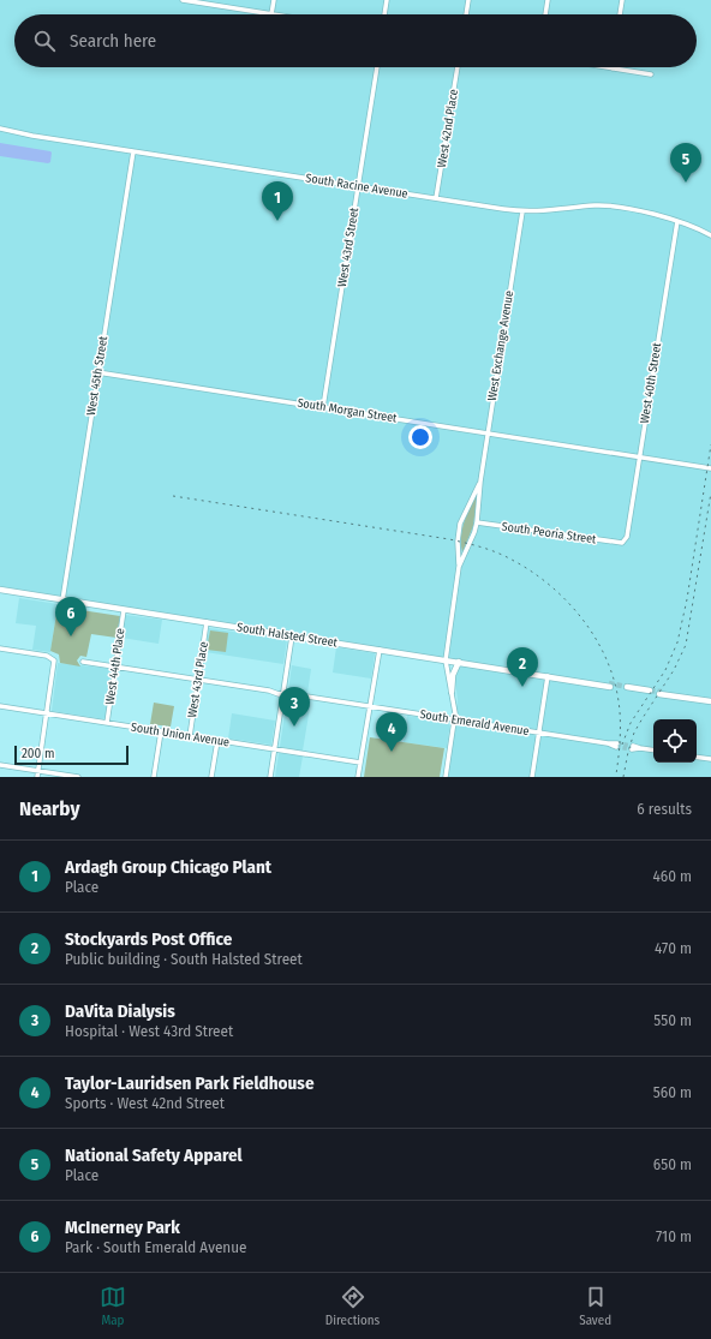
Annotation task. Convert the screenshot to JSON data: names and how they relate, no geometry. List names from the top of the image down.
{
  "streets": {
    "main road": ["South Halsted Street"],
    "street": [
      "West 42nd Place",
      "South Racine Avenue",
      "West 43rd Street",
      "West Exchange Avenue",
      "West 45th Street",
      "West 40th Street",
      "South Morgan Street",
      "South Peoria Street",
      "West 44th Place",
      "West 43rd Place",
      "South Emerald Avenue",
      "South Union Avenue"
    ]
  },
  "crossings": [
    ["West 42nd Place", "South Racine Avenue"],
    ["South Racine Avenue", "West 43rd Street"],
    ["South Racine Avenue", "West Exchange Avenue"],
    ["South Racine Avenue", "West 45th Street"],
    ["South Racine Avenue", "West 40th Street"],
    ["West 43rd Street", "South Morgan Street"],
    ["West Exchange Avenue", "South Morgan Street"],
    ["West Exchange Avenue", "South Peoria Street"],
    ["West Exchange Avenue", "South Halsted Street"],
    ["West 45th Street", "South Morgan Street"],
    ["West 45th Street", "South Halsted Street"],
    ["West 40th Street", "South Morgan Street"],
    ["West 40th Street", "South Peoria Street"],
    ["South Halsted Street", "West 44th Place"],
    ["South Halsted Street", "West 43rd Place"],
    ["West 44th Place", "South Emerald Avenue"],
    ["West 44th Place", "South Union Avenue"],
    ["West 43rd Place", "South Emerald Avenue"],
    ["West 43rd Place", "South Union Avenue"]
  ],
  "scale_bar": "200 m",
  "page": {
    "search": "Search here",
    "pins": [
      "5",
      "1",
      "6",
      "2",
      "3",
      "4"
    ],
    "scale": "200 m",
    "heading": ["Nearby", "6 results"],
    "list": [
      {
        "mark": "1",
        "name": "Ardagh Group Chicago Plant",
        "note": "Place",
        "value": "460 m"
      },
      {
        "mark": "2",
        "name": "Stockyards Post Office",
        "note": "Public building · South Halsted Street",
        "value": "470 m"
      },
      {
        "mark": "3",
        "name": "DaVita Dialysis",
        "note": "Hospital · West 43rd Street",
        "value": "550 m"
      },
      {
        "mark": "4",
        "name": "Taylor-Lauridsen Park Fieldhouse",
        "note": "Sports · West 42nd Street",
        "value": "560 m"
      },
      {
        "mark": "5",
        "name": "National Safety Apparel",
        "note": "Place",
        "value": "650 m"
      },
      {
        "mark": "6",
        "name": "McInerney Park",
        "note": "Park · South Emerald Avenue",
        "value": "710 m"
      }
    ],
    "nav": ["Map", "Directions", "Saved"]
  }
}
